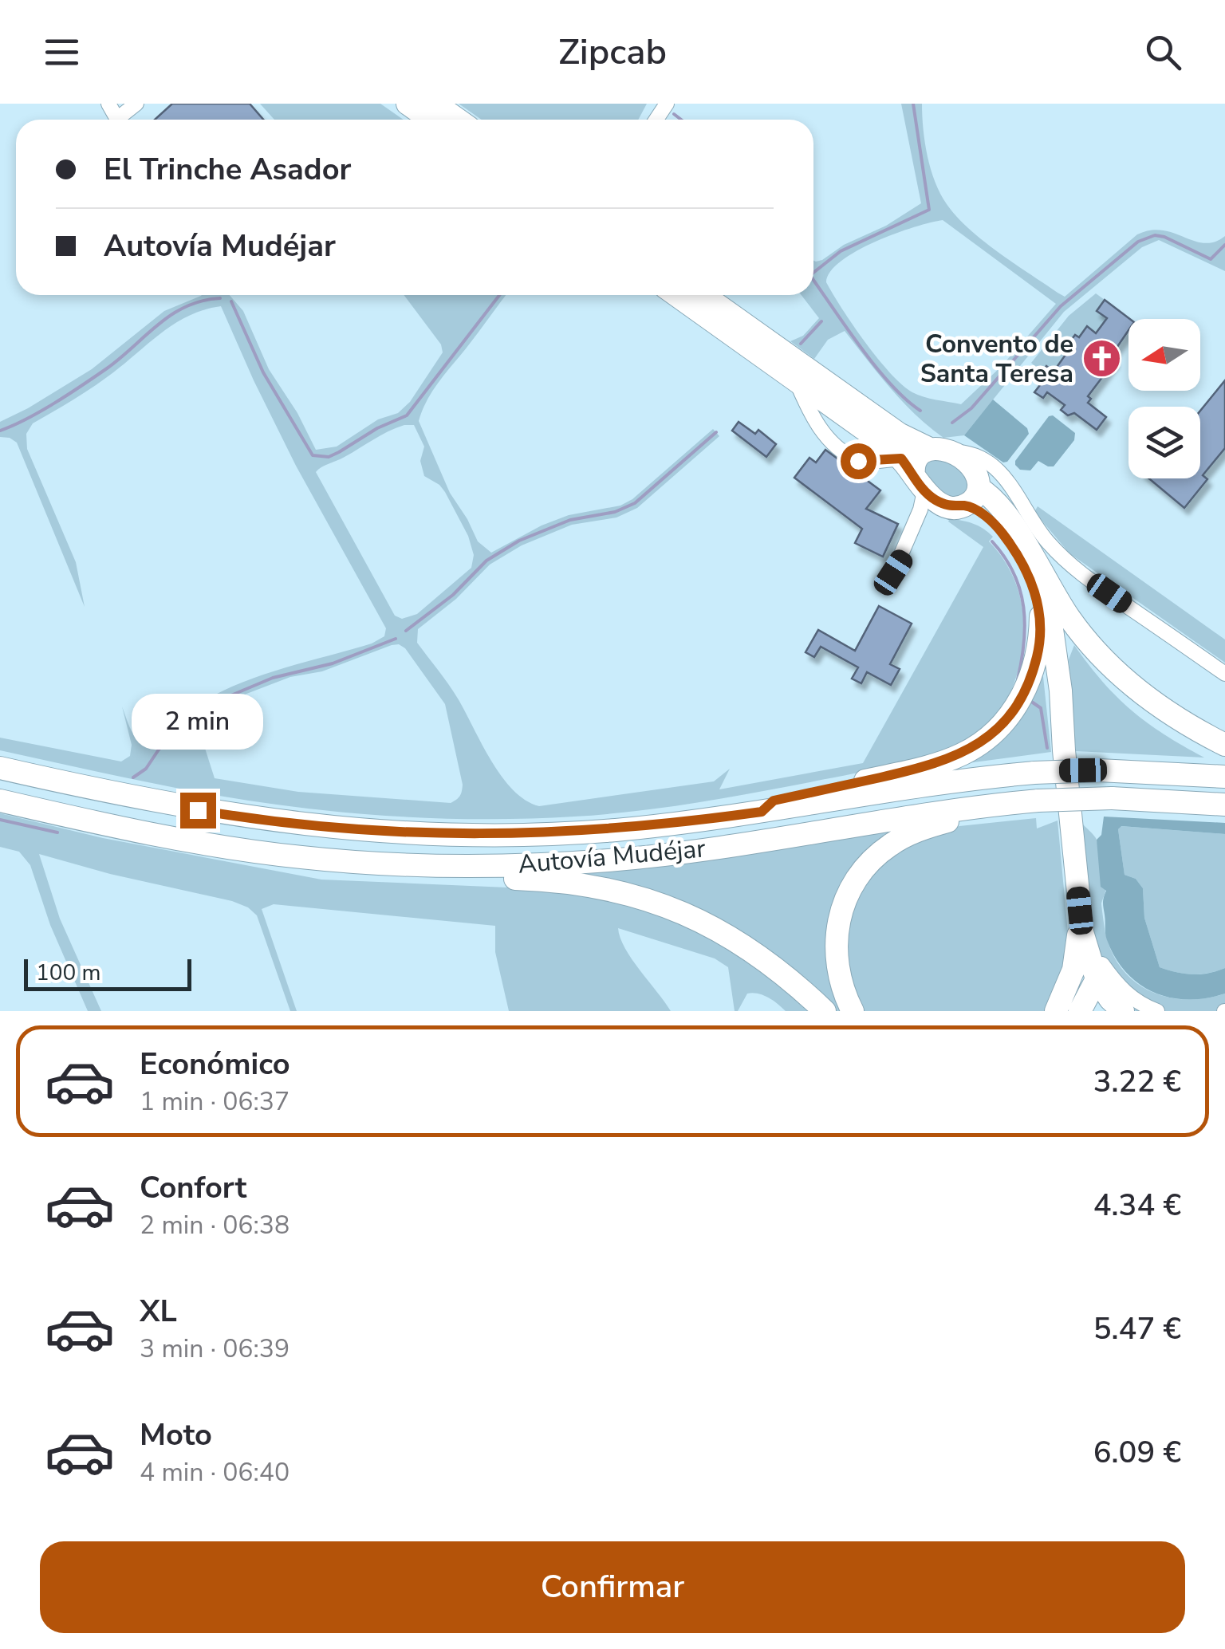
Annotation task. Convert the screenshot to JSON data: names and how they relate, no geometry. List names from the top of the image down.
{
  "streets": {
    "highway": ["Autovía Mudéjar"]
  },
  "places": {
    "church": ["Convento de Santa Teresa"]
  },
  "scale_bar": "100 m",
  "north": "left",
  "page": {
    "header": "Zipcab",
    "banner": ["El Trinche Asador", "Autovía Mudéjar"],
    "bubble": "2 min",
    "scale": "100 m",
    "list": [
      {
        "name": "Económico",
        "note": "1 min · 06:37",
        "value": "3.22 €"
      },
      {
        "name": "Confort",
        "note": "2 min · 06:38",
        "value": "4.34 €"
      },
      {
        "name": "XL",
        "note": "3 min · 06:39",
        "value": "5.47 €"
      },
      {
        "name": "Moto",
        "note": "4 min · 06:40",
        "value": "6.09 €"
      }
    ],
    "buttons": "Confirmar"
  }
}
